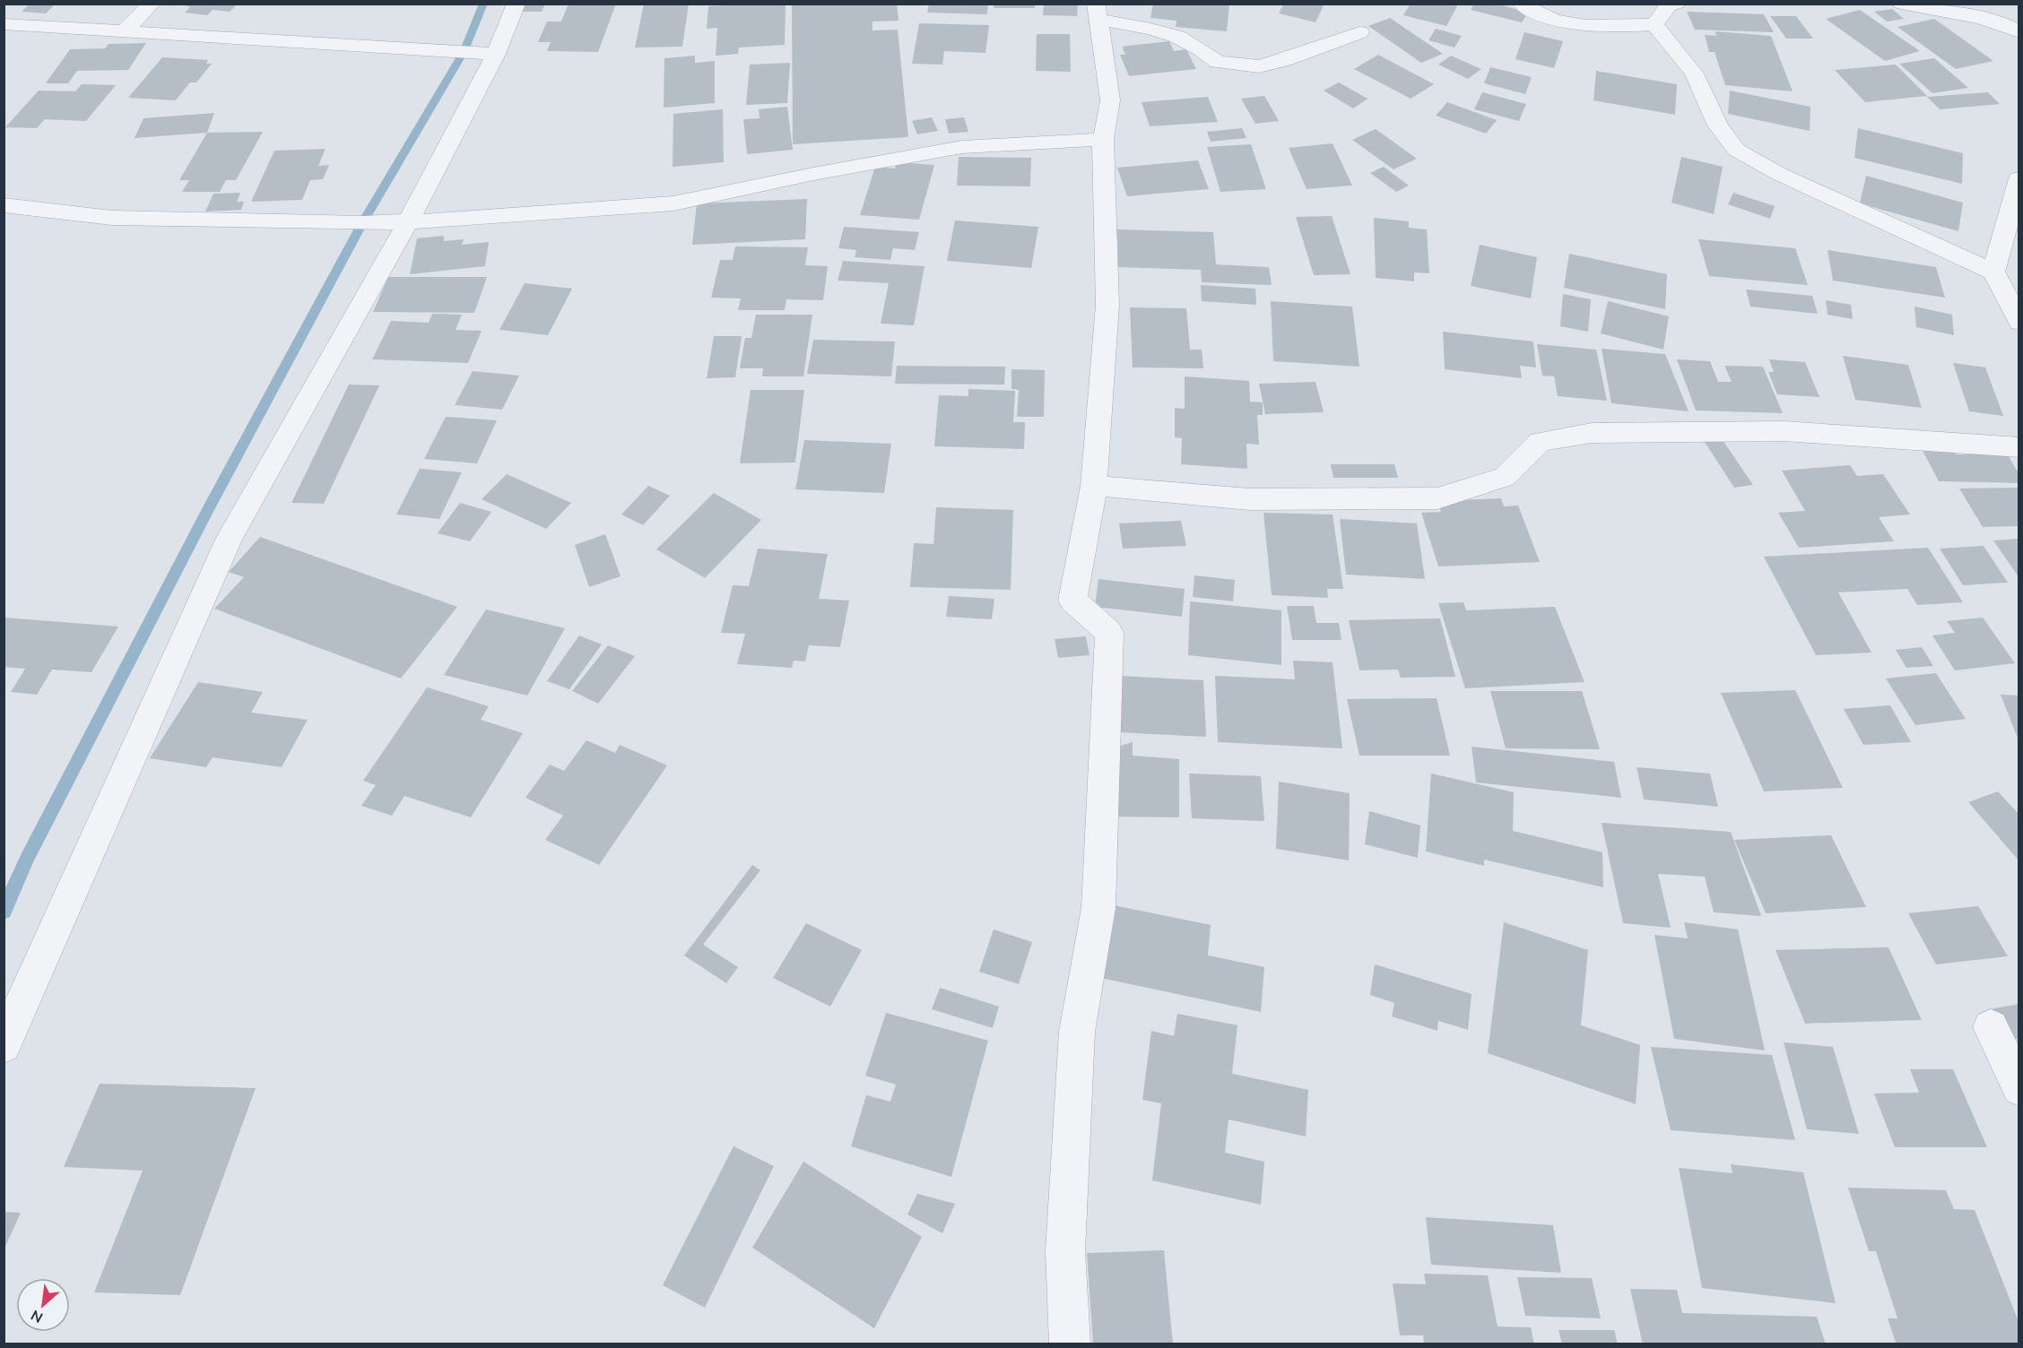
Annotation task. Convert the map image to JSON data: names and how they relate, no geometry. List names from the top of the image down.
{
  "north": "bottom left"
}
